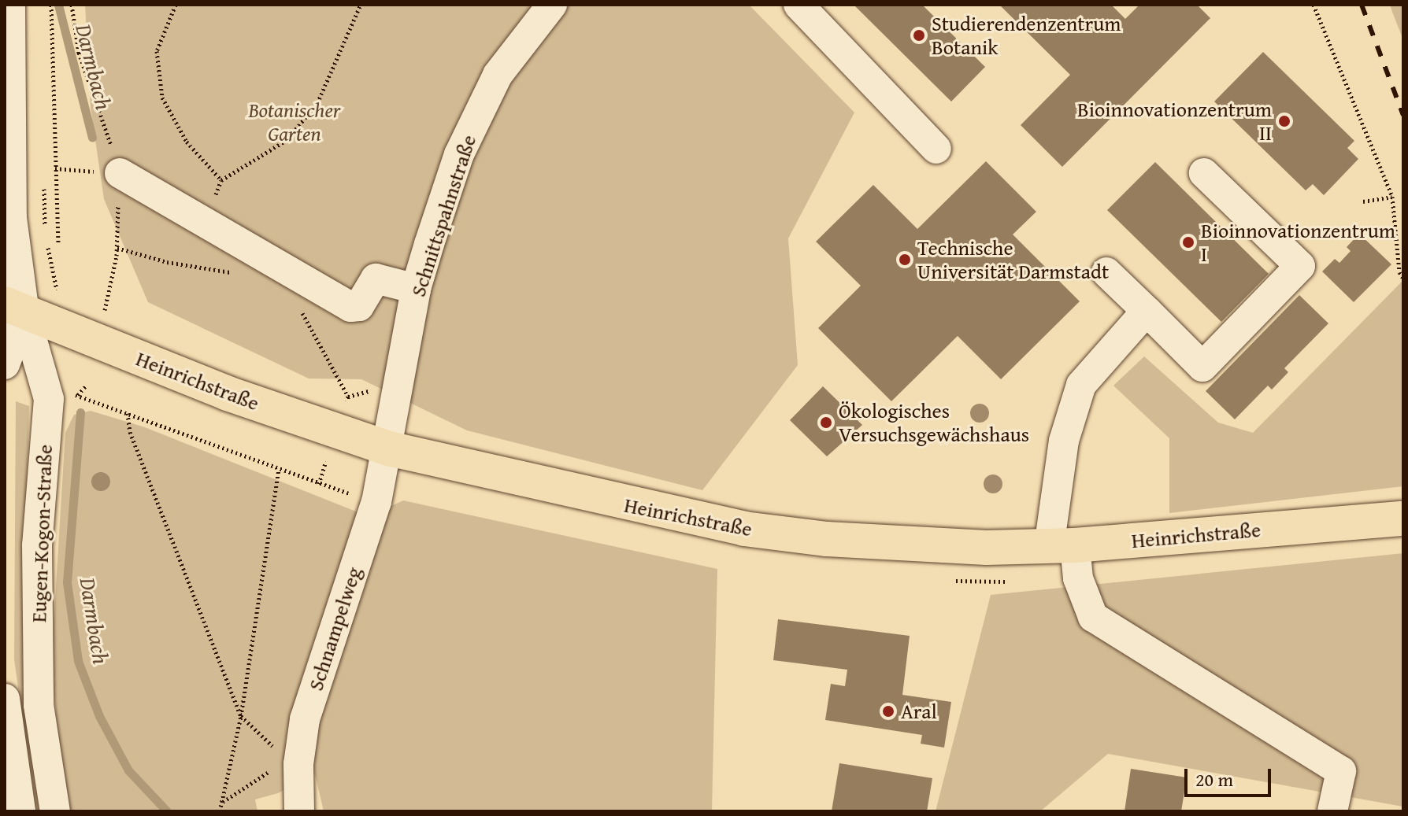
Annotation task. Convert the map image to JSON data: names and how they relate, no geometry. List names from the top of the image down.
{
  "streets": {
    "main road": ["Heinrichstraße"],
    "street": ["Schnittspahnstraße", "Eugen-Kogon-Straße", "Schnampelweg"]
  },
  "crossings": [
    ["Schnittspahnstraße", "Heinrichstraße"],
    ["Schnittspahnstraße", "Schnampelweg"],
    ["Heinrichstraße", "Eugen-Kogon-Straße"],
    ["Heinrichstraße", "Schnampelweg"]
  ],
  "water": ["Darmbach"],
  "parks": ["Botanischer Garten"],
  "places": [
    "Studierendenzentrum Botanik",
    "Bioinnovationzentrum II",
    "Bioinnovationzentrum I",
    "Technische Universität Darmstadt",
    "Ökologisches Versuchsgewächshaus",
    "Aral"
  ],
  "scale_bar": "20 m"
}
